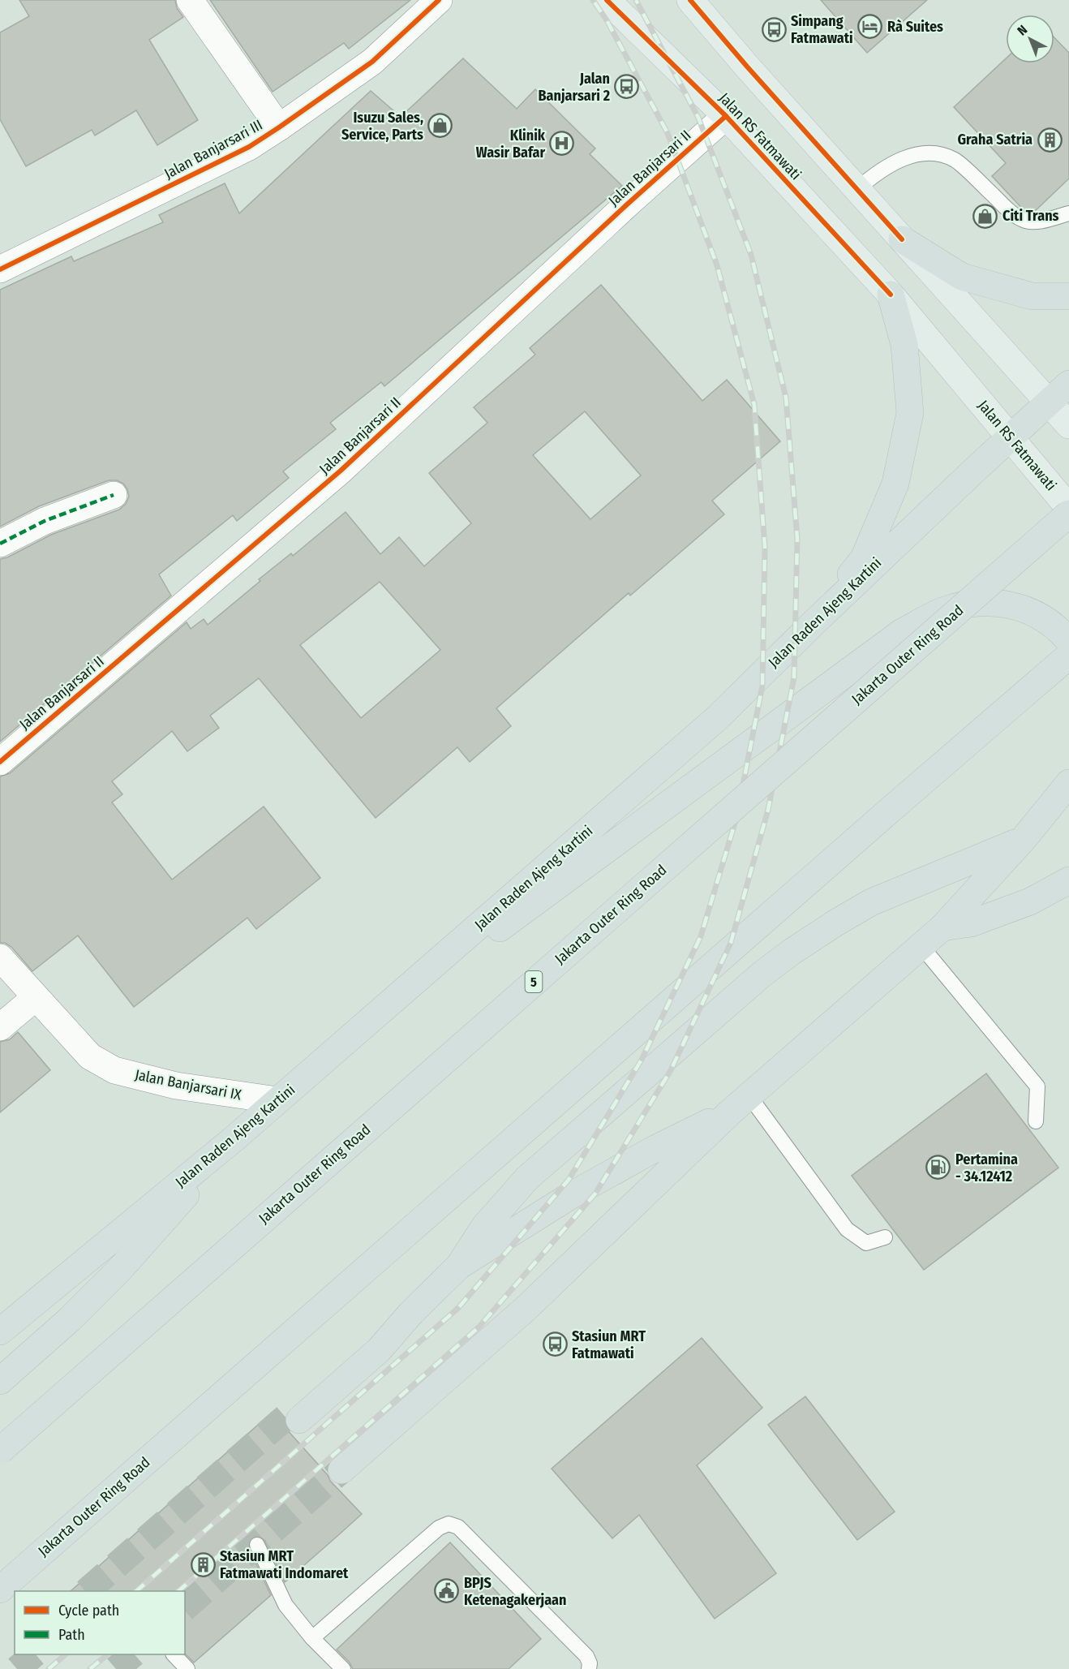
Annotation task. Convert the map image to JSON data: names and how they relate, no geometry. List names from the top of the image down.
{
  "streets": {
    "highway": ["Jalan Raden Ajeng Kartini", "Jakarta Outer Ring Road", "5"],
    "main road": ["Jalan RS Fatmawati"],
    "street": ["Jalan Banjarsari III", "Jalan Banjarsari II", "Jalan Banjarsari IX"]
  },
  "crossings": [
    ["Jalan RS Fatmawati", "Jalan Banjarsari II"],
    ["Jalan RS Fatmawati", "Jalan Raden Ajeng Kartini"],
    ["Jalan Raden Ajeng Kartini", "Jalan Banjarsari IX"]
  ],
  "places": {
    "hotel": ["Rà Suites"],
    "bus stop": ["Simpang Fatmawati", "Jalan Banjarsari 2", "Stasiun MRT Fatmawati"],
    "shop": ["Isuzu Sales, Service, Parts", "Citi Trans"],
    "building": ["Graha Satria", "Stasiun MRT Fatmawati Indomaret"],
    "hospital": ["Klinik Wasir Bafar"],
    "fuel station": ["Pertamina - 34.12412"],
    "public building": ["BPJS Ketenagakerjaan"]
  },
  "legend": ["Cycle path", "Path"],
  "north": "top left"
}
